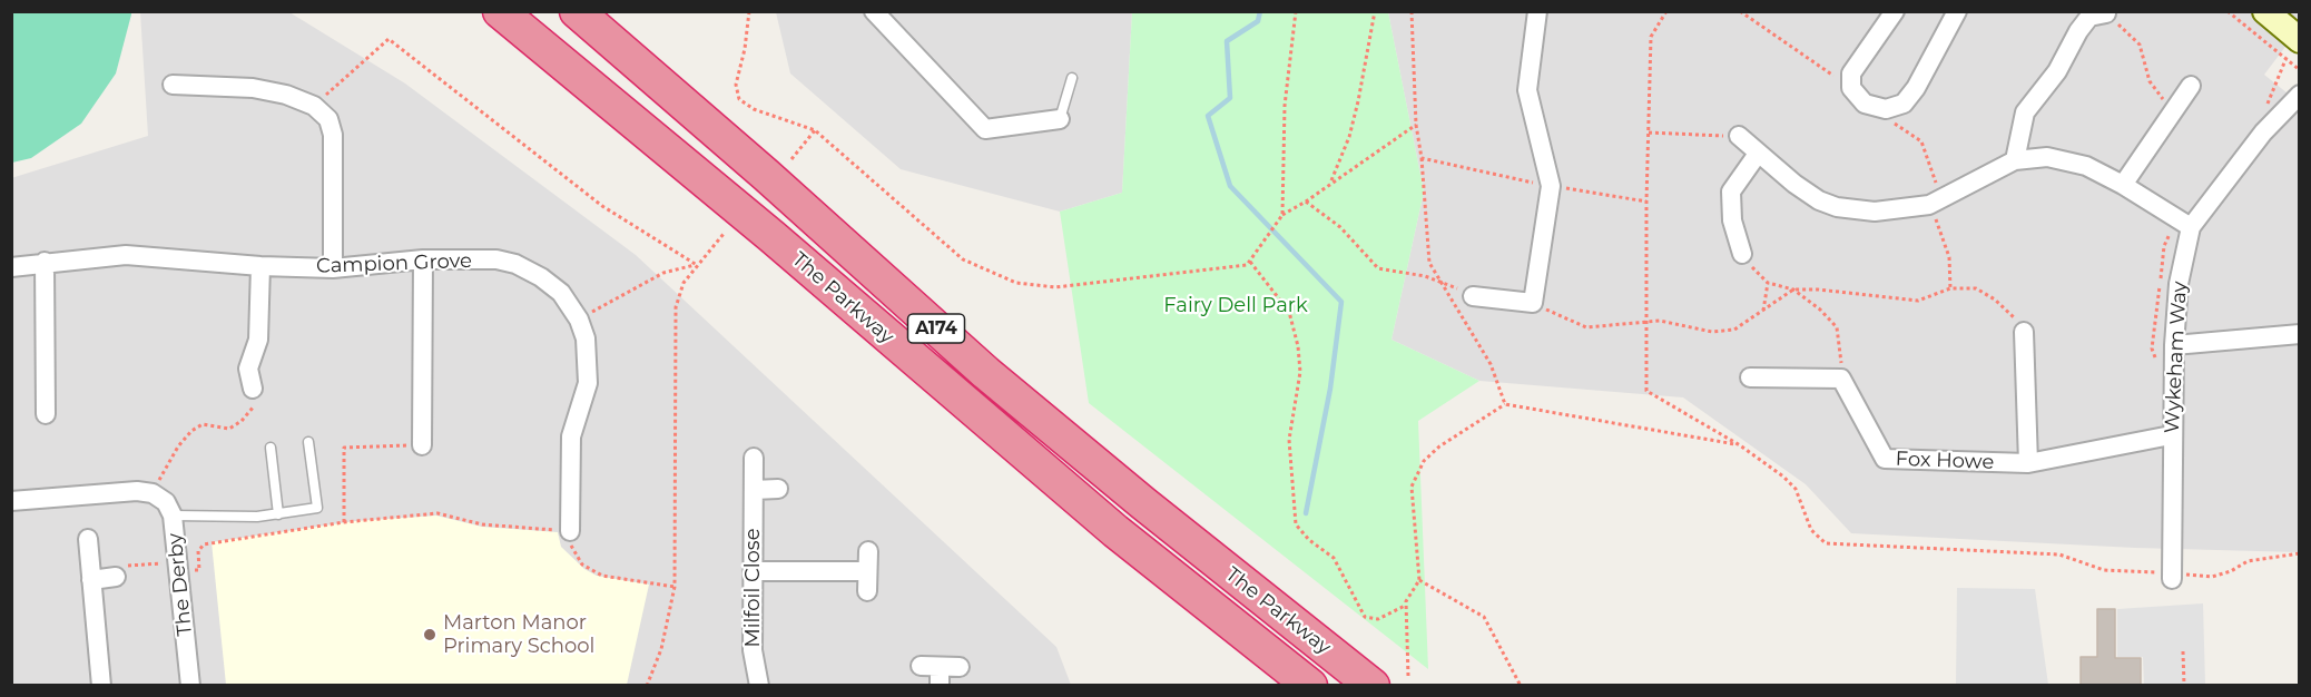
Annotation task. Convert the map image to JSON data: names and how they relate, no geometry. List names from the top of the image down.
{
  "streets": {
    "highway": ["The Parkway", "A174"],
    "street": [
      "Campion Grove",
      "Wykeham Way",
      "Fox Howe",
      "The Derby",
      "Milfoil Close"
    ]
  },
  "crossings": [
    ["Wykeham Way", "Fox Howe"]
  ],
  "parks": ["Fairy Dell Park"],
  "places": ["Marton Manor Primary School"]
}
